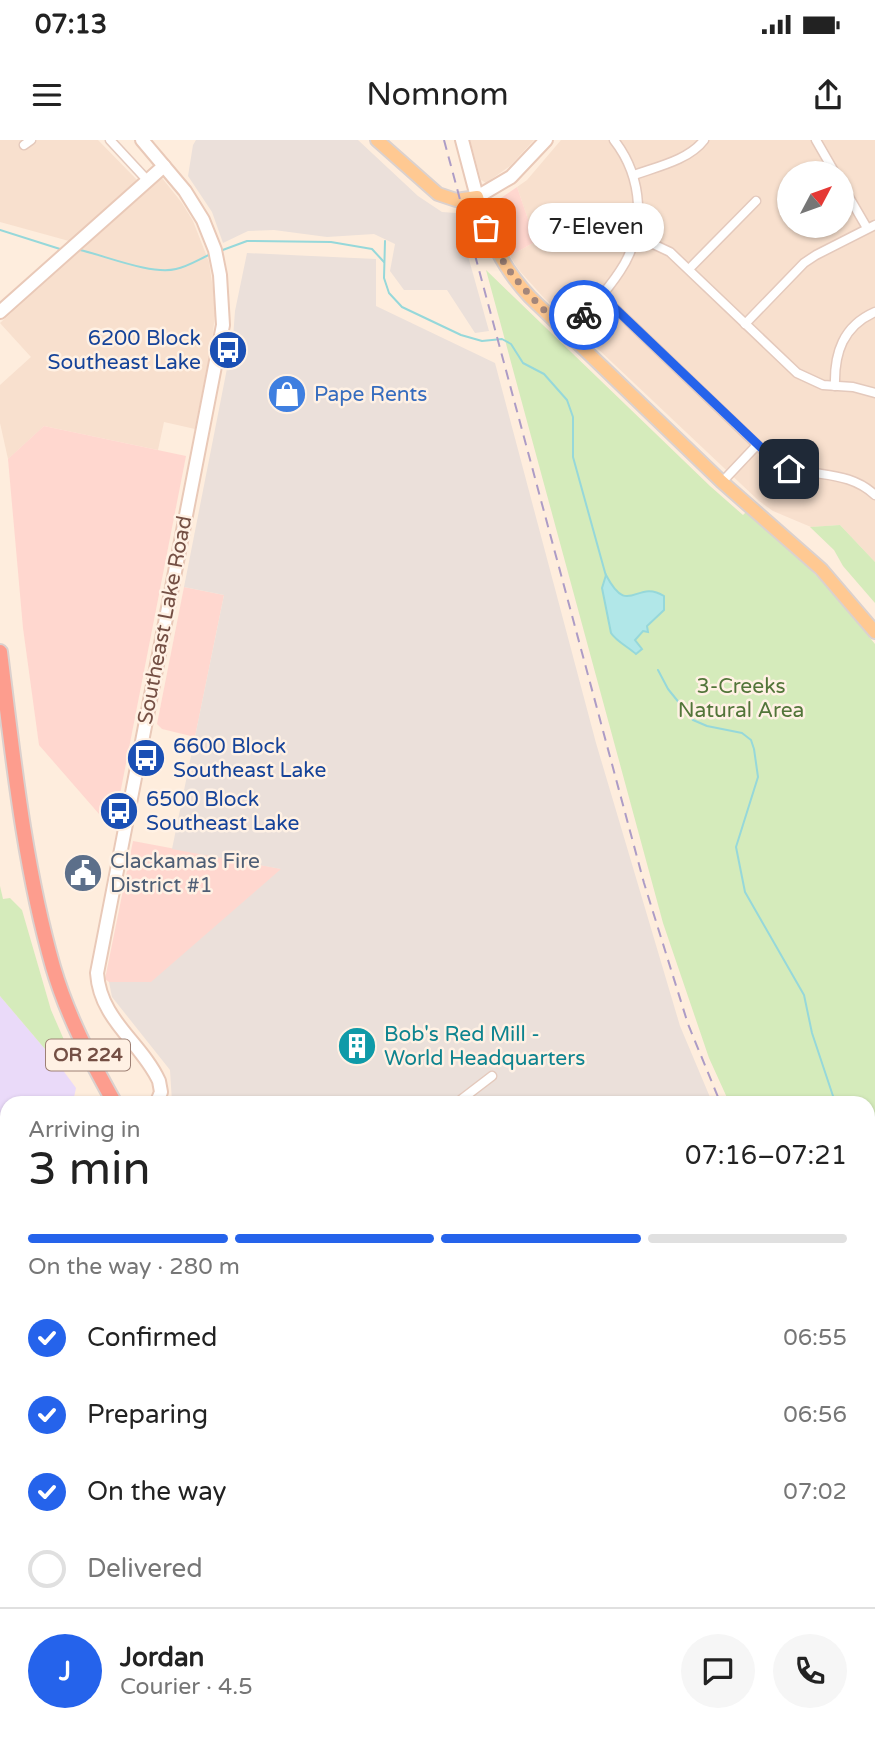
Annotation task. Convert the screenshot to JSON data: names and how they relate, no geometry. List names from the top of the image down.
{
  "streets": {
    "highway": ["OR 224"],
    "street": ["Southeast Lake Road"]
  },
  "parks": ["3-Creeks Natural Area"],
  "places": {
    "other": ["7-Eleven"],
    "bus stop": ["6200 Block Southeast Lake", "6600 Block Southeast Lake", "6500 Block Southeast Lake"],
    "shop": ["Pape Rents"],
    "public building": ["Clackamas Fire District #1"],
    "building": ["Bob's Red Mill - World Headquarters"]
  },
  "north": "top right",
  "page": {
    "status": "07:13",
    "header": "Nomnom",
    "bubble": "7-Eleven",
    "heading": ["3 min", "Arriving in", "07:16–07:21"],
    "panel": ["Jordan", "Courier · 4.5"],
    "bar": "On the way · 280 m",
    "list": [
      ["Confirmed", "06:55"],
      ["Preparing", "06:56"],
      ["On the way", "07:02"],
      "Delivered"
    ],
    "round": "J"
  }
}
